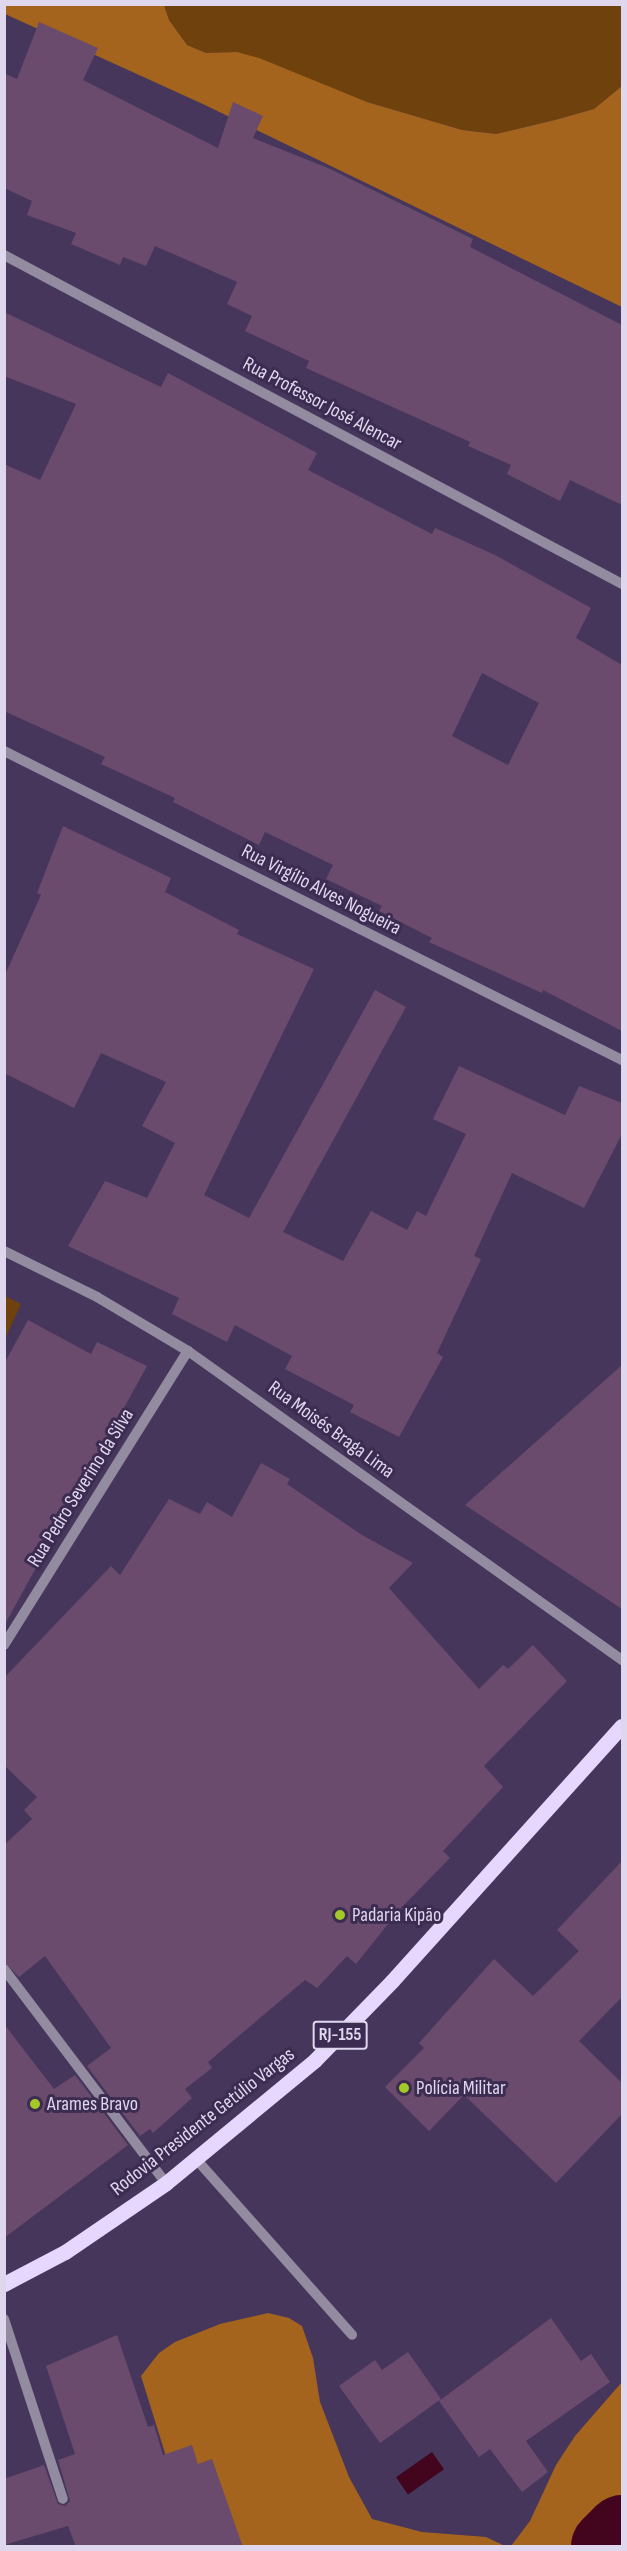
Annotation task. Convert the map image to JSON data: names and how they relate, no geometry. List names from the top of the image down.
{
  "streets": {
    "main road": ["RJ-155", "Rodovia Presidente Getúlio Vargas"],
    "street": [
      "Rua Professor José Alencar",
      "Rua Virgílio Alves Nogueira",
      "Rua Moisés Braga Lima",
      "Rua Pedro Severino da Silva"
    ]
  },
  "crossings": [
    ["Rua Moisés Braga Lima", "Rua Pedro Severino da Silva"]
  ],
  "places": ["Padaria Kipão", "Polícia Militar", "Arames Bravo"]
}
